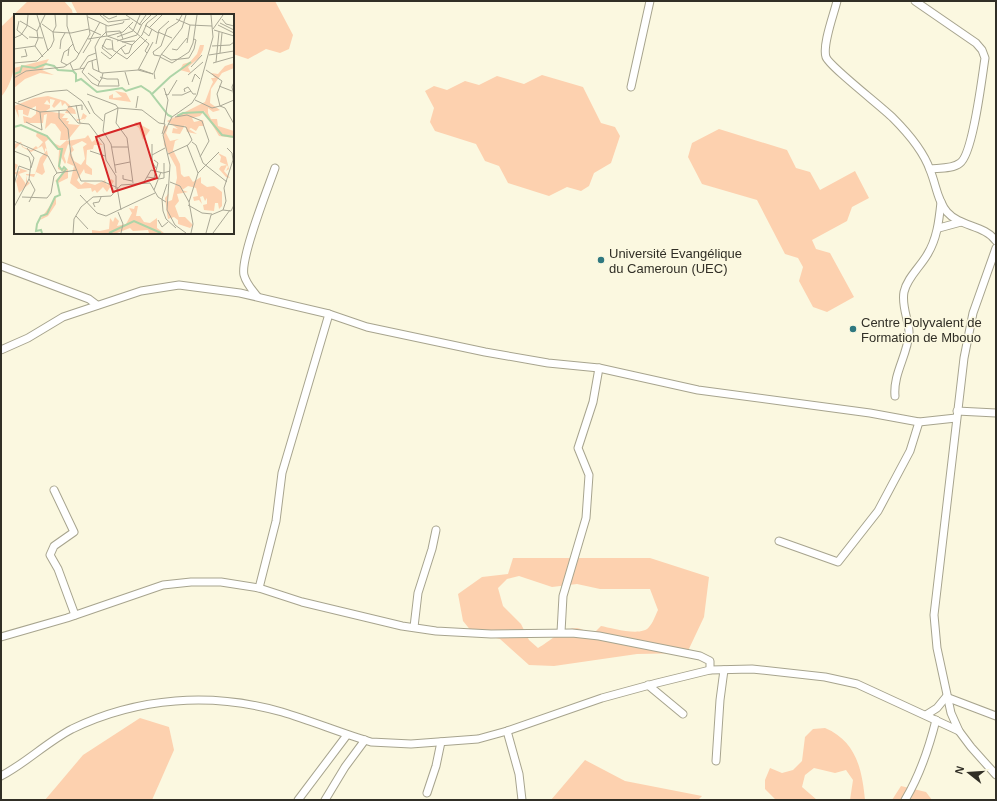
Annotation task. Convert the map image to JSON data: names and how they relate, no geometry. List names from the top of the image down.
{
  "places": ["Université Evangélique du Cameroun (UEC)", "Centre Polyvalent de Formation de Mbouo"],
  "north": "left"
}
